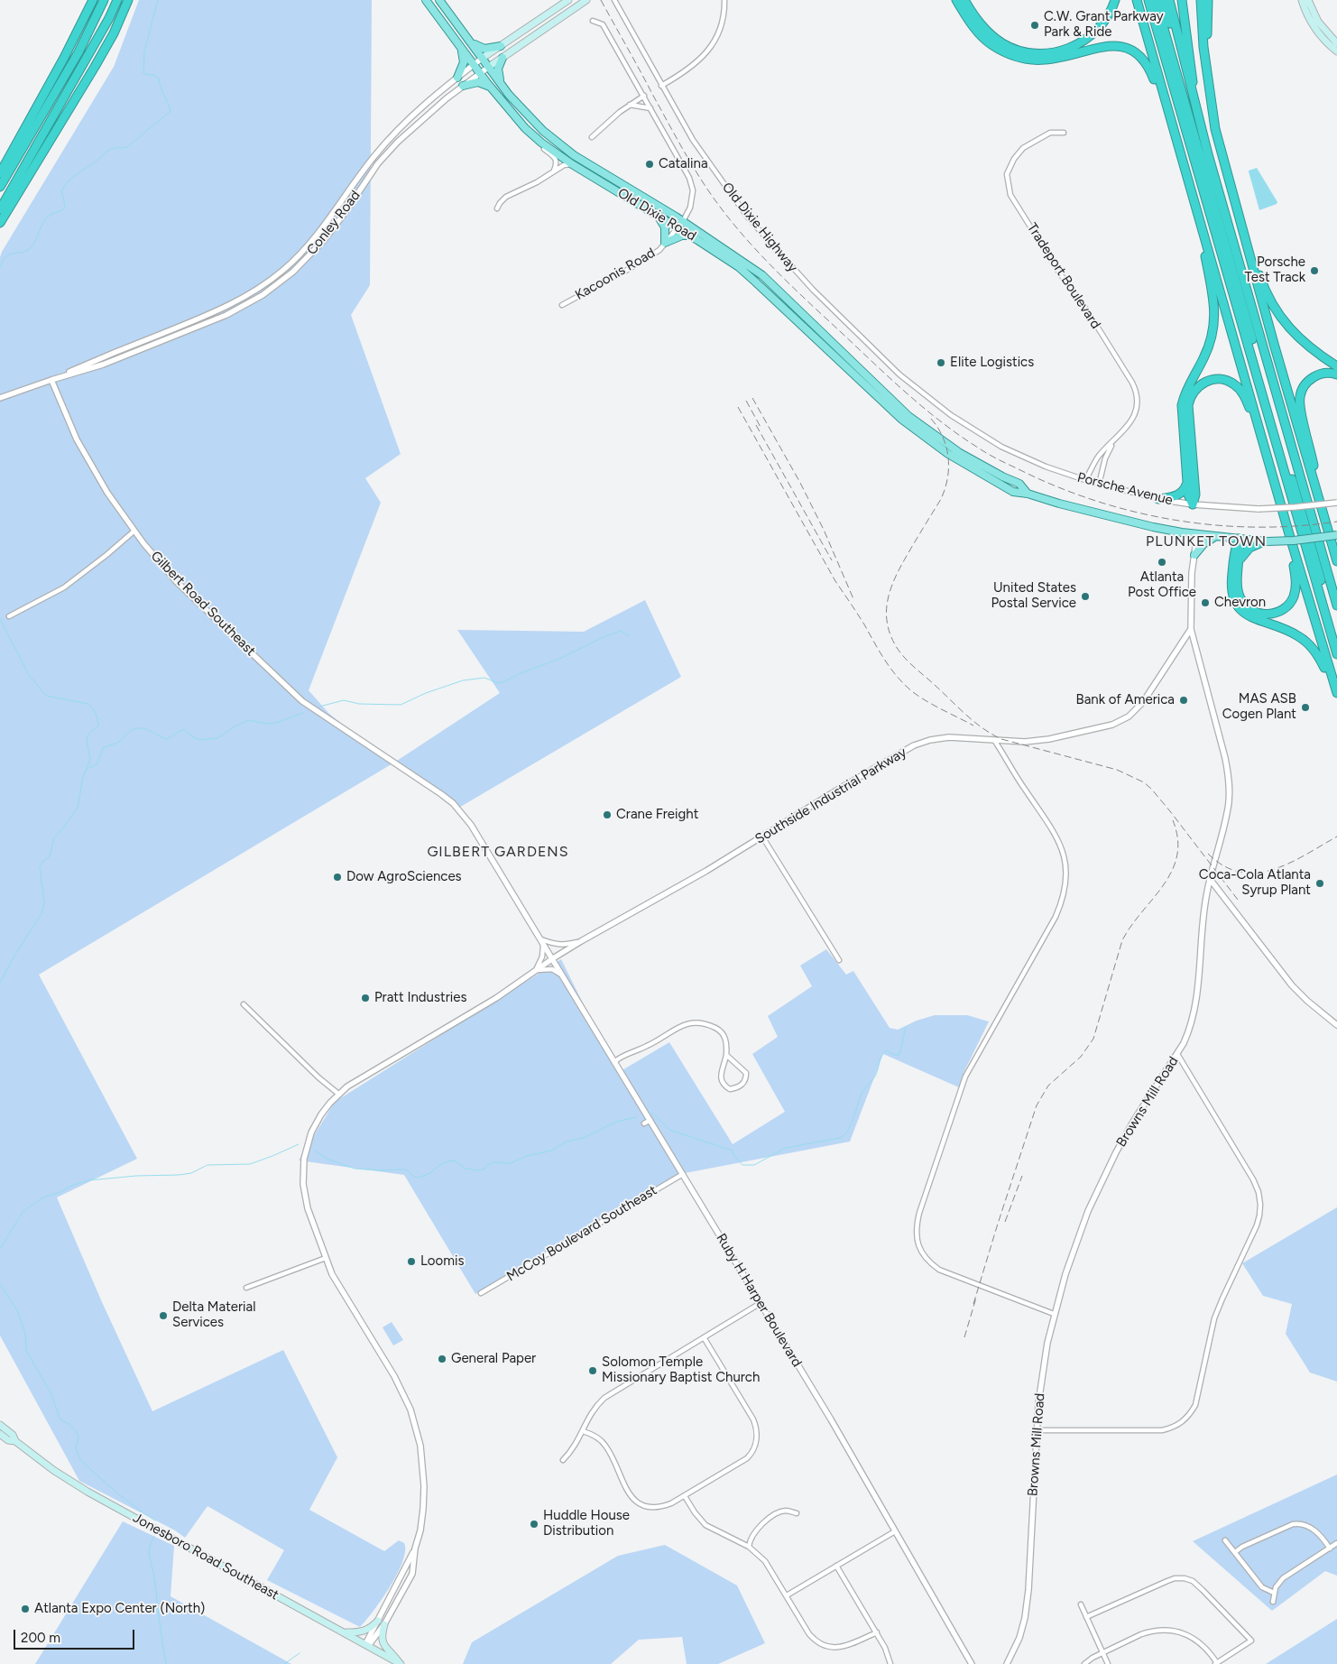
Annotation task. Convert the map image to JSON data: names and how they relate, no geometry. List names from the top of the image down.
{
  "streets": {
    "main road": ["Old Dixie Road", "Jonesboro Road Southeast"],
    "street": [
      "Conley Road",
      "Old Dixie Highway",
      "Kacoonis Road",
      "Tradeport Boulevard",
      "Porsche Avenue",
      "Gilbert Road Southeast",
      "Southside Industrial Parkway",
      "Browns Mill Road",
      "McCoy Boulevard Southeast",
      "Ruby H Harper Boulevard"
    ]
  },
  "crossings": [
    ["Old Dixie Road", "Conley Road"],
    ["Old Dixie Road", "Kacoonis Road"],
    ["Conley Road", "Gilbert Road Southeast"],
    ["Old Dixie Highway", "Porsche Avenue"],
    ["Tradeport Boulevard", "Porsche Avenue"],
    ["Gilbert Road Southeast", "Ruby H Harper Boulevard"],
    ["Southside Industrial Parkway", "Browns Mill Road"],
    ["Southside Industrial Parkway", "Ruby H Harper Boulevard"],
    ["Southside Industrial Parkway", "Jonesboro Road Southeast"],
    ["McCoy Boulevard Southeast", "Ruby H Harper Boulevard"]
  ],
  "districts": ["PLUNKET TOWN", "GILBERT GARDENS"],
  "places": [
    "C.W. Grant Parkway Park & Ride",
    "Catalina",
    "Porsche Test Track",
    "Elite Logistics",
    "Atlanta Post Office",
    "United States Postal Service",
    "Chevron",
    "Bank of America",
    "MAS ASB Cogen Plant",
    "Crane Freight",
    "Dow AgroSciences",
    "Coca-Cola Atlanta Syrup Plant",
    "Pratt Industries",
    "Loomis",
    "Delta Material Services",
    "General Paper",
    "Solomon Temple Missionary Baptist Church",
    "Huddle House Distribution",
    "Atlanta Expo Center (North)"
  ],
  "scale_bar": "200 m"
}
